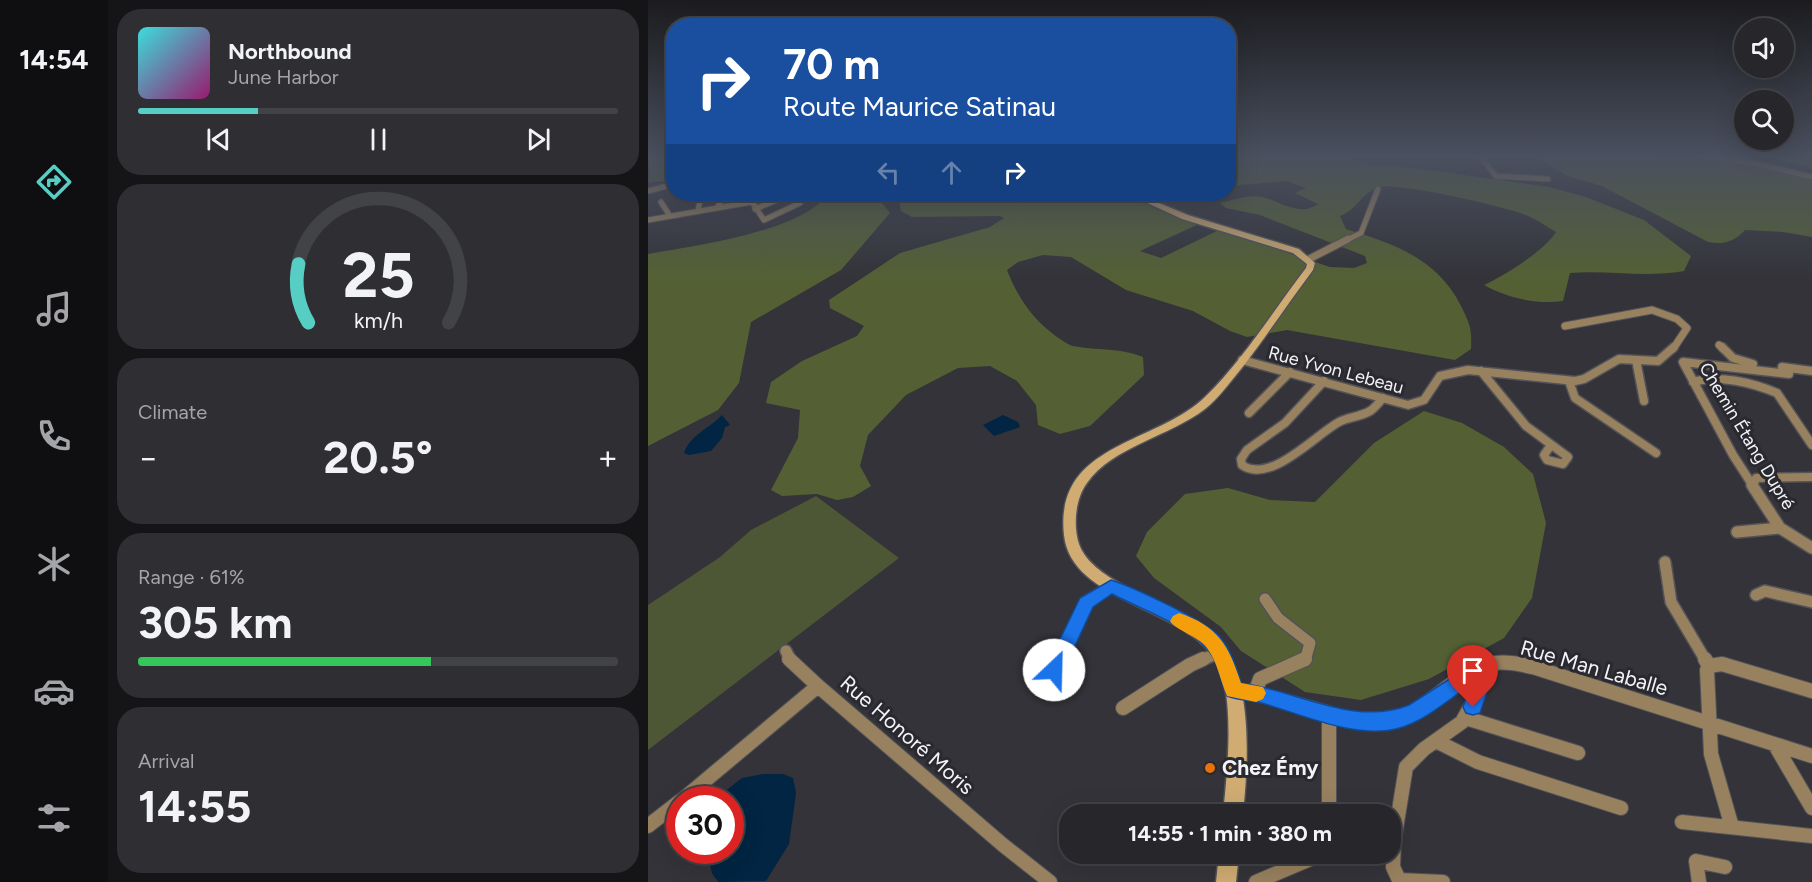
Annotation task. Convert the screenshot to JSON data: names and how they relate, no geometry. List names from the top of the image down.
{
  "streets": {
    "street": [
      "Rue Yvon Lebeau",
      "Chemin Étang Dupré",
      "Rue Man Laballe",
      "Rue Honoré Moris"
    ]
  },
  "places": ["Chez Émy"],
  "page": {
    "tabs": "14:54",
    "turn": ["70 m", "Route Maurice Satinau"],
    "song": ["Northbound", "June Harbor"],
    "tile": [
      "Climate",
      ["Range · 61%", "305 km"],
      ["Arrival", "14:55"]
    ],
    "heat": ["−", "20.5°", "+"],
    "limit": "30",
    "trip": "14:55 · 1 min · 380 m",
    "gauge": ["25", "km/h"]
  }
}
